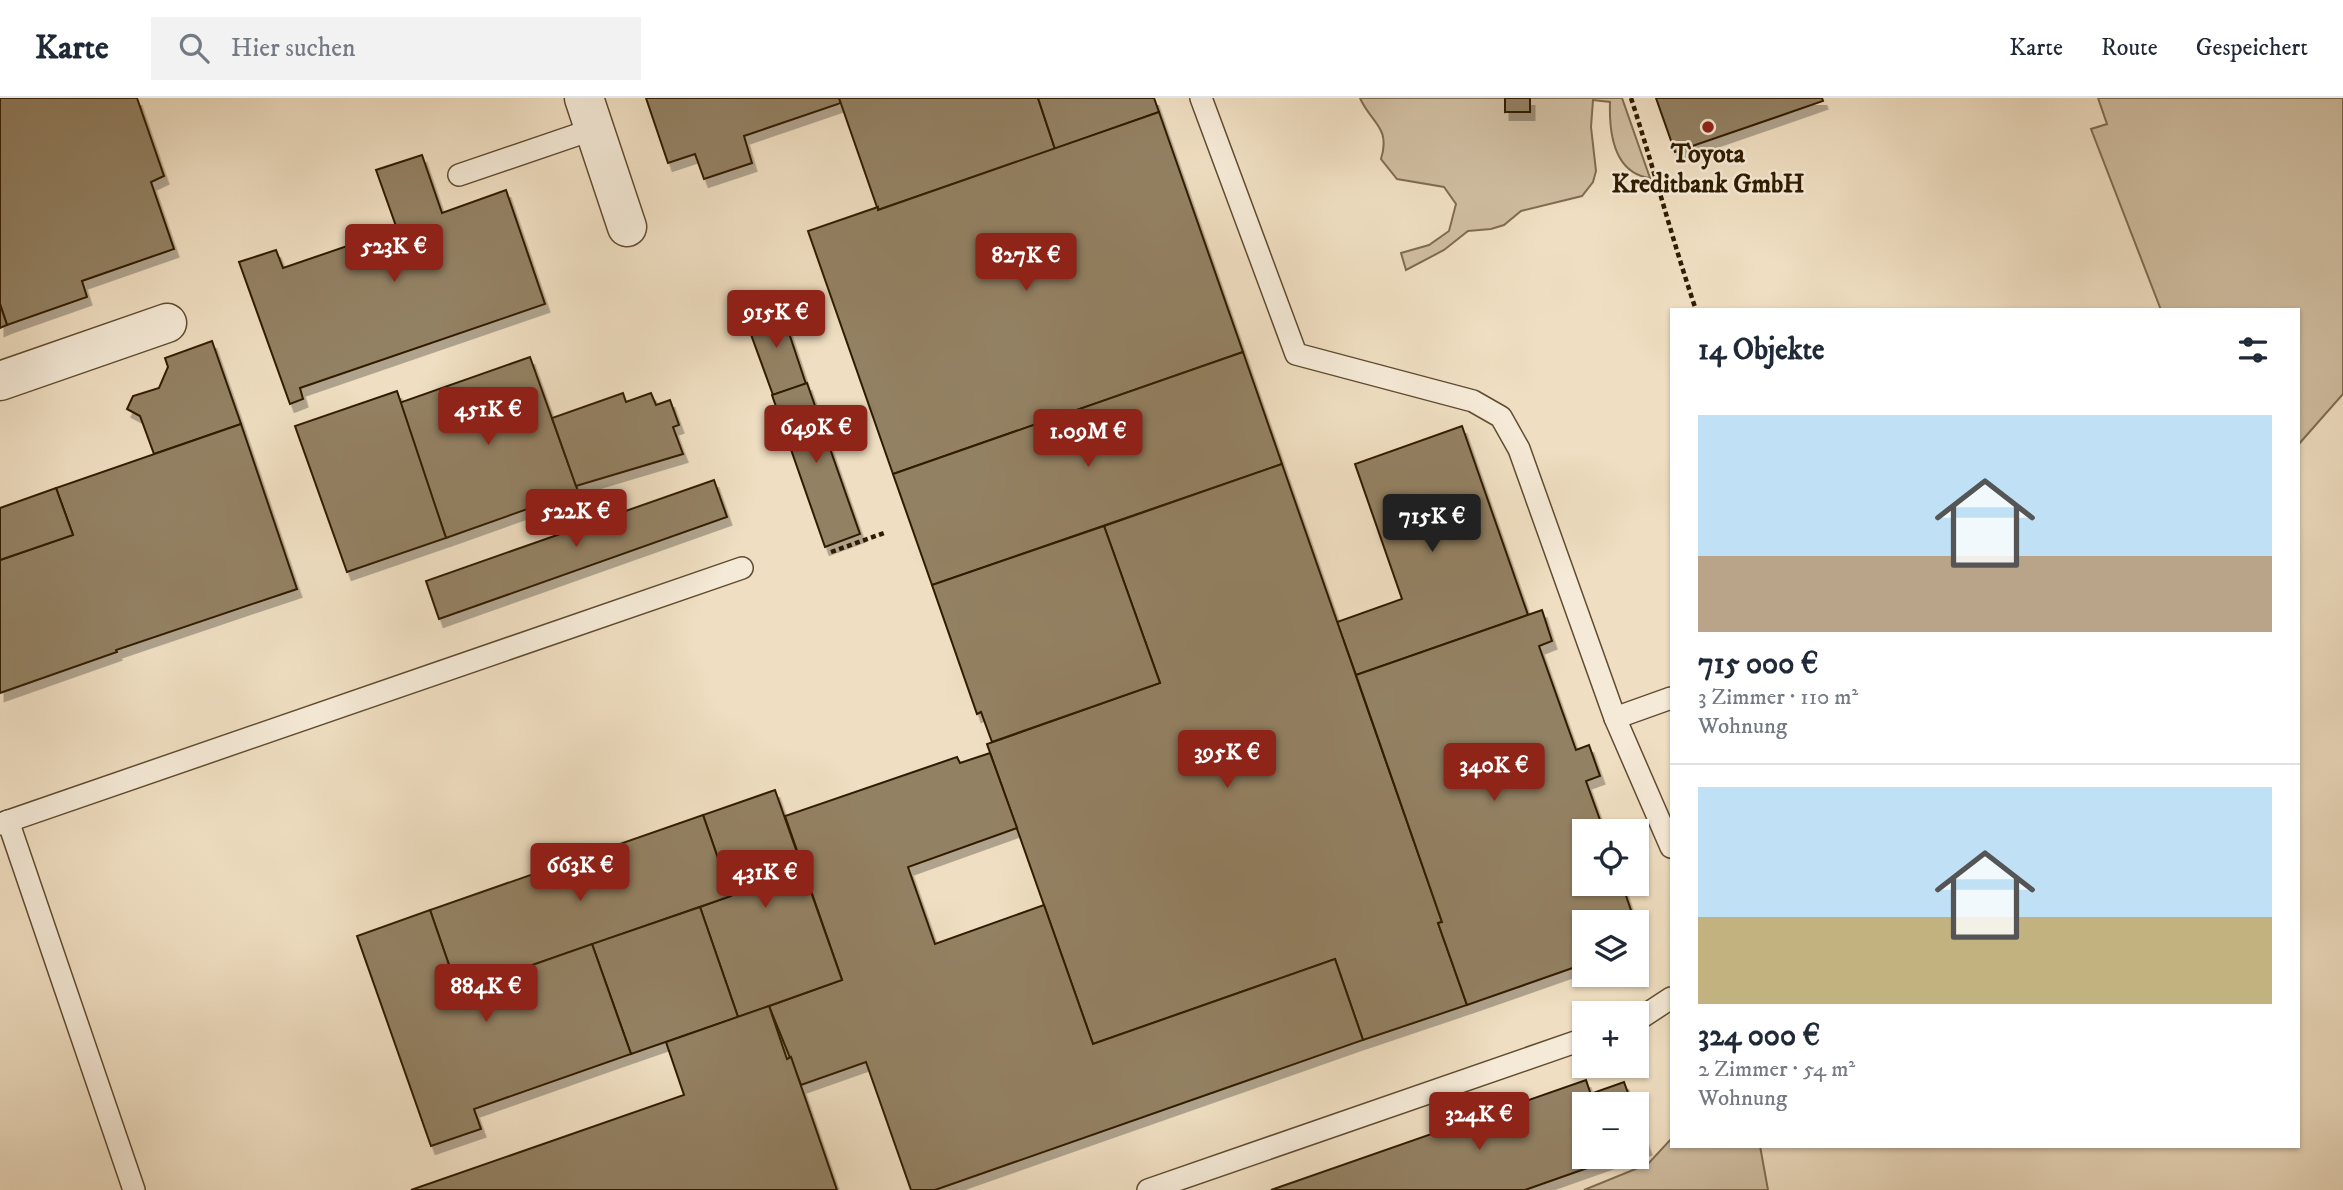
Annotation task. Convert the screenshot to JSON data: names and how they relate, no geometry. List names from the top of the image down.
{
  "places": ["Toyota Kreditbank GmbH"],
  "page": {
    "header": "Karte",
    "search": "Hier suchen",
    "nav": ["Karte", "Route", "Gespeichert"],
    "price": [
      "523K €",
      "827K €",
      "915K €",
      "451K €",
      "649K €",
      "1.09M €",
      "522K €",
      "715K €",
      "395K €",
      "340K €",
      "663K €",
      "431K €",
      "884K €",
      "324K €"
    ],
    "heading": "14 Objekte",
    "list": [
      {
        "name": "715 000 €",
        "note": "3 Zimmer · 110 m² · Wohnung"
      },
      {
        "name": "324 000 €",
        "note": "2 Zimmer · 54 m² · Wohnung"
      }
    ],
    "map_buttons": ["+", "−"]
  }
}
